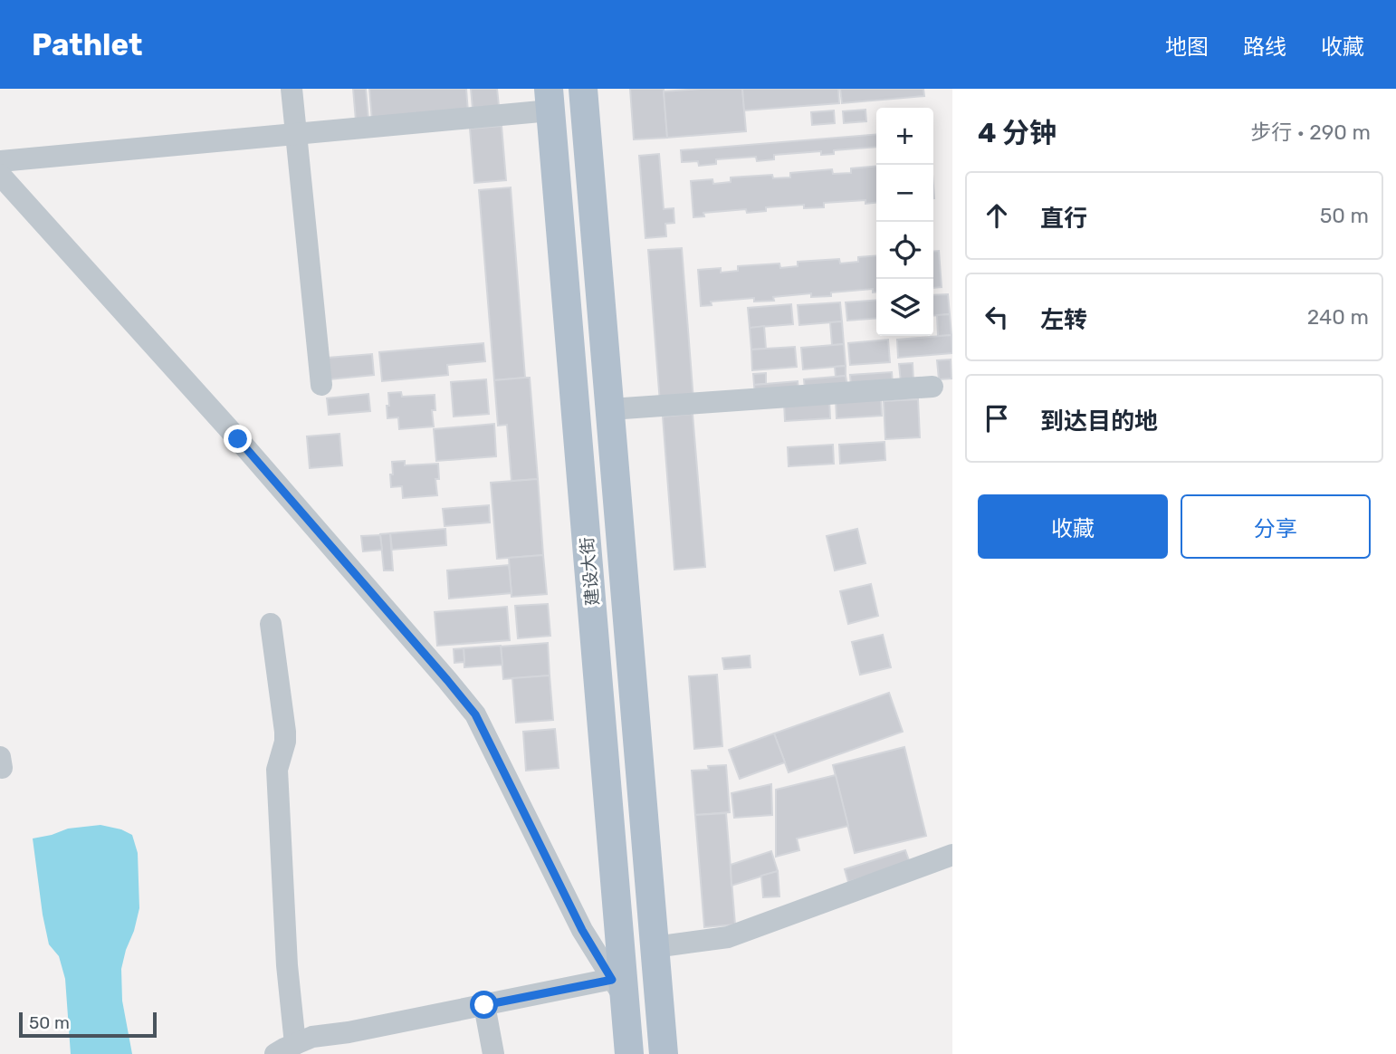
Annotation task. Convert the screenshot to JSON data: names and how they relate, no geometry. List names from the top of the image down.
{
  "streets": {
    "main road": ["建设大街"]
  },
  "scale_bar": "50 m",
  "page": {
    "header": "Pathlet",
    "nav": ["地图", "路线", "收藏"],
    "heading": ["4 分钟", "步行 · 290 m"],
    "map_buttons": ["+", "−"],
    "list": [
      ["直行", "50 m"],
      ["左转", "240 m"],
      "到达目的地"
    ],
    "buttons": ["收藏", "分享"],
    "scale": "50 m"
  }
}
